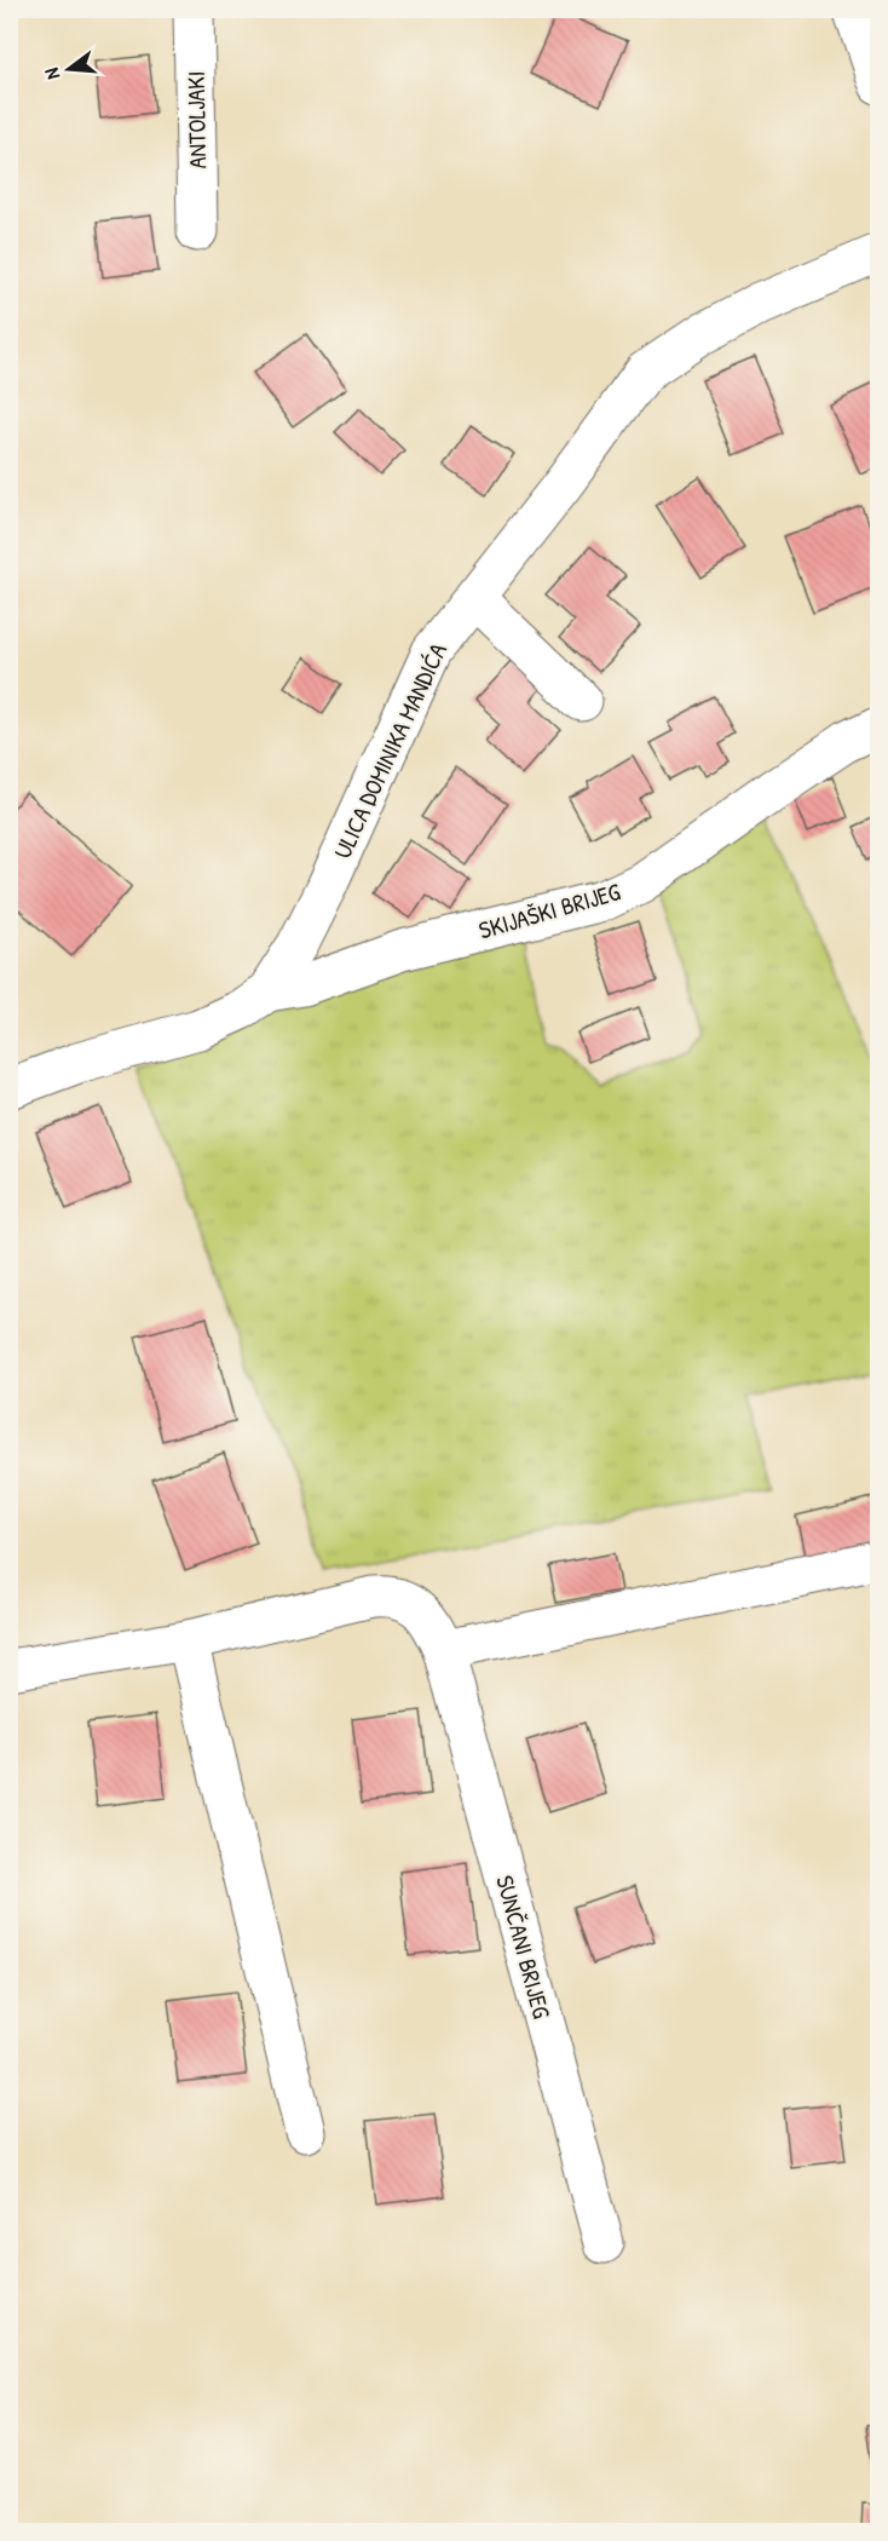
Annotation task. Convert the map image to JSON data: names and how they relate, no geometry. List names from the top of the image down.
{
  "streets": {
    "street": [
      "ANTOLJAKI",
      "ULICA DOMINIKA MANDIĆA",
      "SKIJAŠKI BRIJEG",
      "SUNČANI BRIJEG"
    ]
  },
  "crossings": [
    ["ULICA DOMINIKA MANDIĆA", "SKIJAŠKI BRIJEG"]
  ],
  "north": "left"
}
